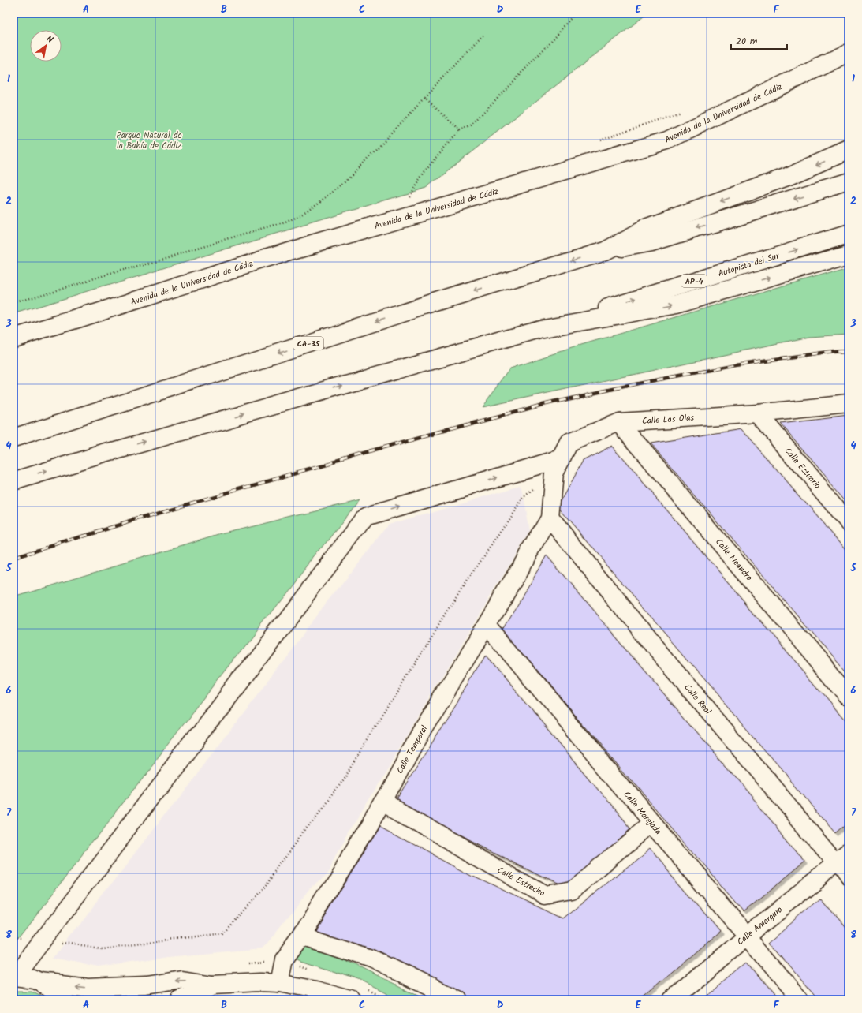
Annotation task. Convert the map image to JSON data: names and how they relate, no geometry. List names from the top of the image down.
{
  "streets": {
    "main road": [
      "Avenida de la Universidad de Cádiz",
      "Autopista del Sur",
      "AP-4",
      "CA-35",
      "Calle Las Olas",
      "Calle Estuario",
      "Calle Meandro",
      "Calle Real",
      "Calle Temporal",
      "Calle Marejada",
      "Calle Estrecho",
      "Calle Amargura"
    ]
  },
  "crossings": [
    ["Calle Las Olas", "Calle Estuario"],
    ["Calle Las Olas", "Calle Meandro"],
    ["Calle Las Olas", "Calle Real"],
    ["Calle Las Olas", "Calle Temporal"],
    ["Calle Real", "Calle Temporal"],
    ["Calle Real", "Calle Amargura"],
    ["Calle Temporal", "Calle Marejada"],
    ["Calle Temporal", "Calle Estrecho"],
    ["Calle Marejada", "Calle Estrecho"],
    ["Calle Marejada", "Calle Amargura"]
  ],
  "parks": ["Parque Natural de la Bahía de Cádiz"],
  "scale_bar": "20 m",
  "north": "top right",
  "grid": {
    "columns": [
      "A",
      "B",
      "C",
      "D",
      "E",
      "F"
    ],
    "rows": [
      "1",
      "2",
      "3",
      "4",
      "5",
      "6",
      "7",
      "8"
    ]
  }
}
